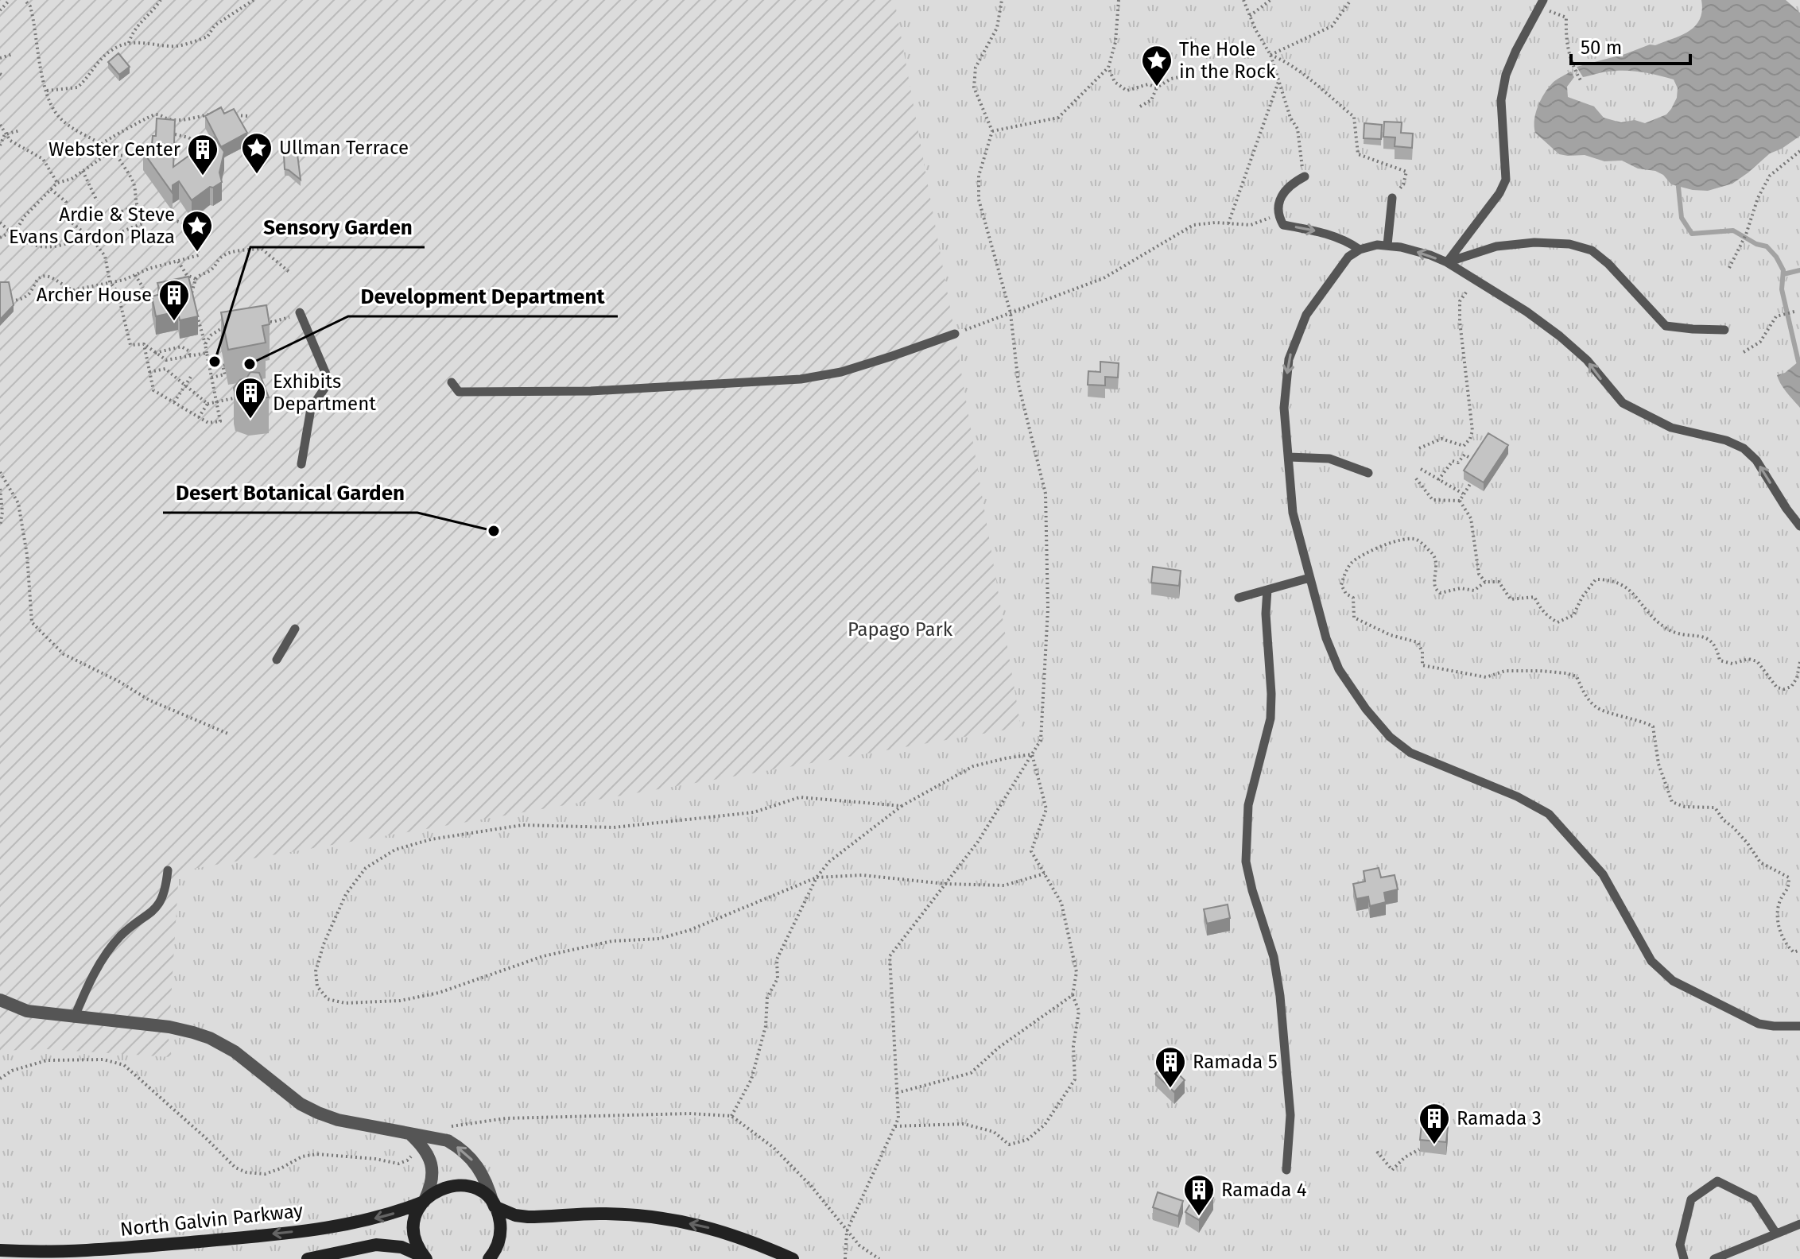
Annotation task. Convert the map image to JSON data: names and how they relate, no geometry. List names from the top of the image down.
{
  "streets": {
    "main road": ["North Galvin Parkway"]
  },
  "one_way": ["North Galvin Parkway"],
  "parks": ["Papago Park"],
  "places": {
    "place": ["The Hole in the Rock", "Ullman Terrace", "Ardie & Steve Evans Cardon Plaza"],
    "building": [
      "Webster Center",
      "Archer House",
      "Exhibits Department",
      "Ramada 5",
      "Ramada 3",
      "Ramada 4"
    ],
    "other": ["Sensory Garden", "Development Department", "Desert Botanical Garden"]
  },
  "scale_bar": "50 m"
}
